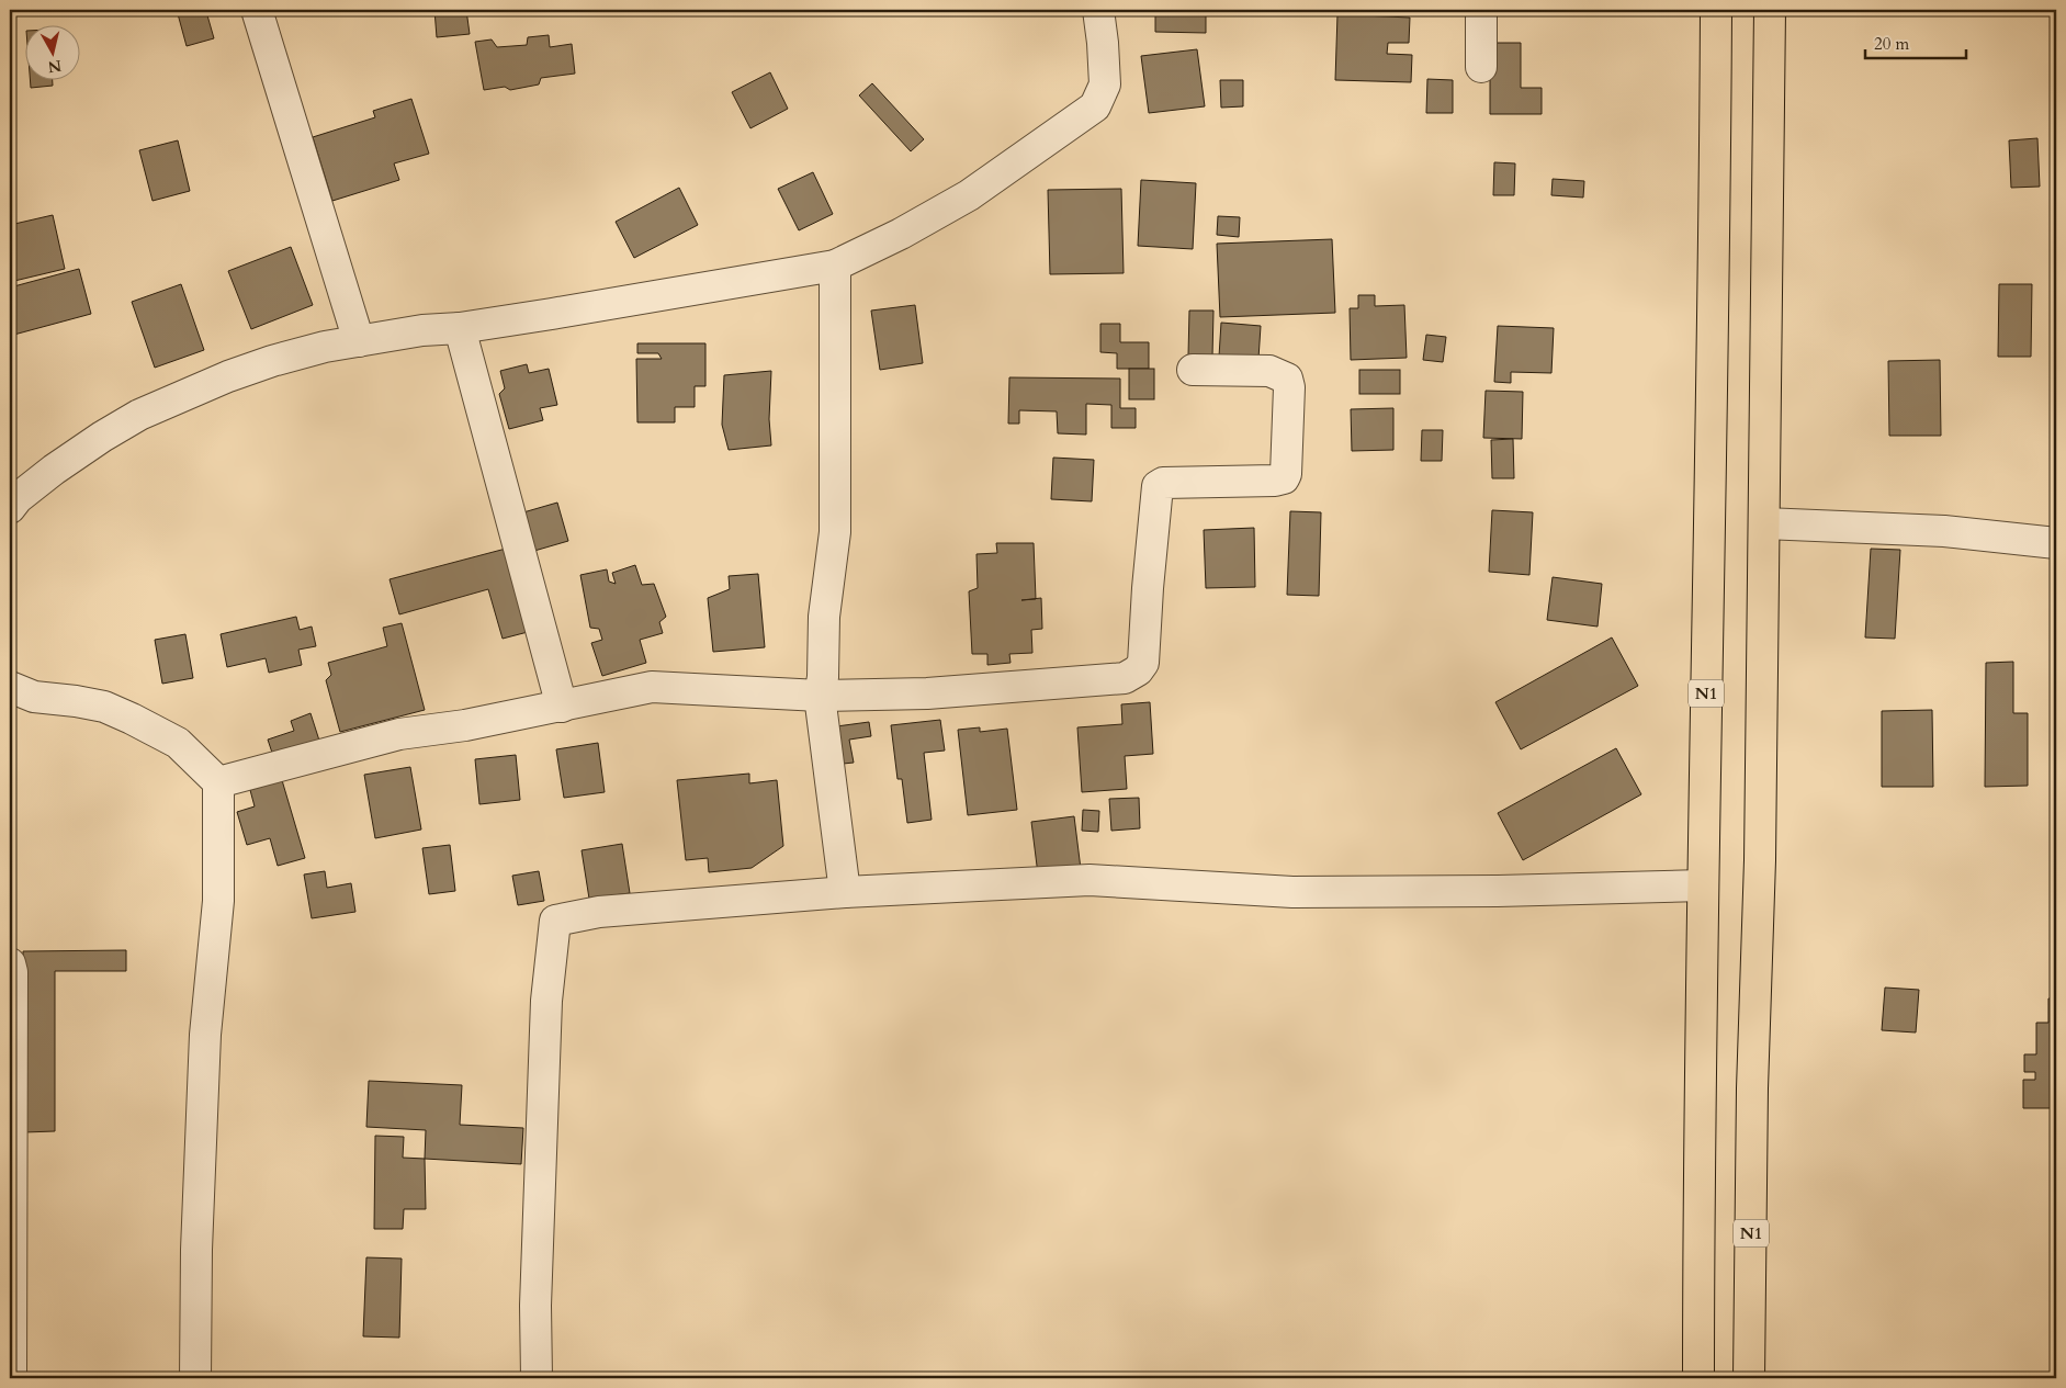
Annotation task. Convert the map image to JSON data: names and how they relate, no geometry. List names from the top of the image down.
{
  "streets": {
    "highway": ["N1"]
  },
  "scale_bar": "20 m",
  "north": "bottom"
}
